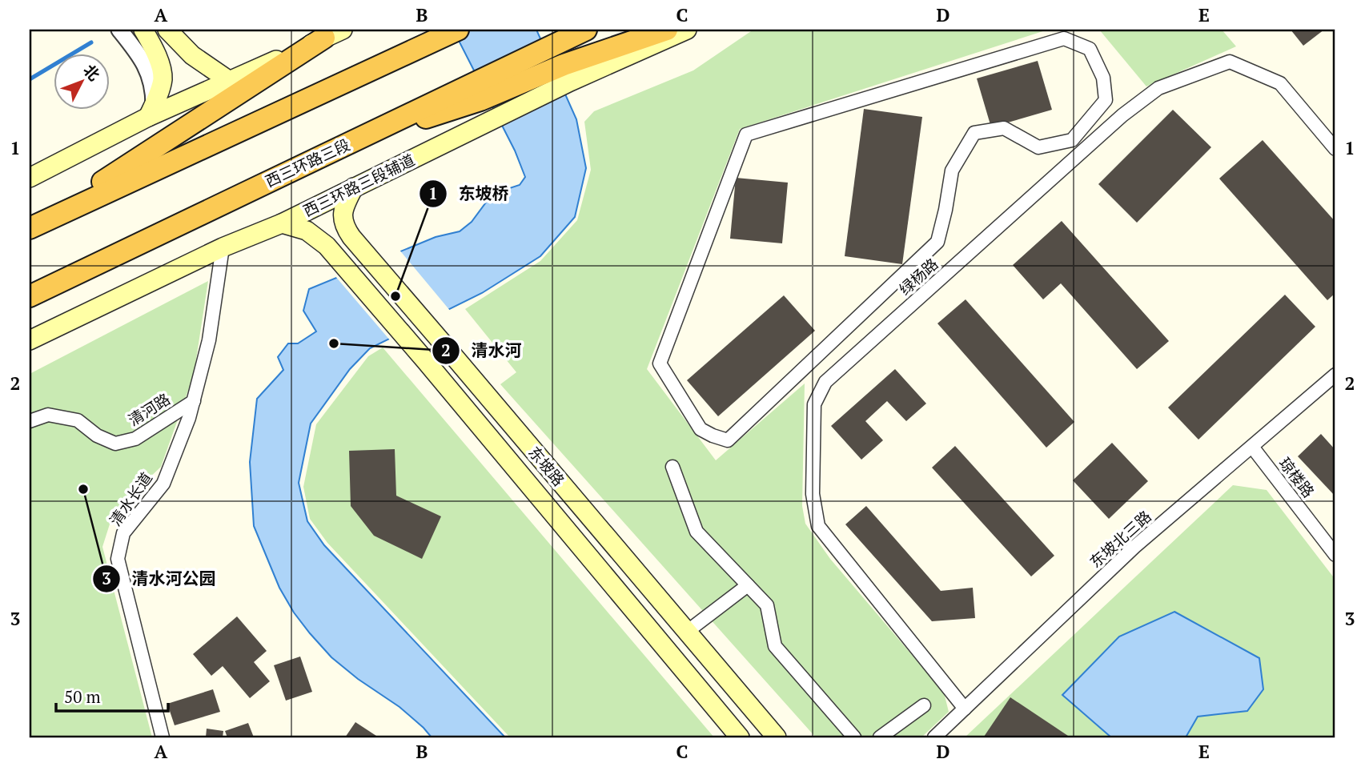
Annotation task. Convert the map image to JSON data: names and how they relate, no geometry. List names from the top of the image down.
{
  "streets": {
    "highway": ["西三环路三段"],
    "main road": ["西三环路三段辅道", "东坡路"],
    "street": [
      "绿杨路",
      "清河路",
      "琼楼路",
      "清水长道",
      "东坡北三路"
    ]
  },
  "crossings": [
    ["西三环路三段辅道", "东坡路"],
    ["西三环路三段辅道", "清水长道"],
    ["绿杨路", "东坡北三路"],
    ["清河路", "清水长道"],
    ["琼楼路", "东坡北三路"]
  ],
  "places": ["东坡桥", "清水河", "清水河公园"],
  "scale_bar": "50 m",
  "north": "top right",
  "grid": {
    "columns": [
      "A",
      "B",
      "C",
      "D",
      "E"
    ],
    "rows": ["1", "2", "3"]
  }
}
